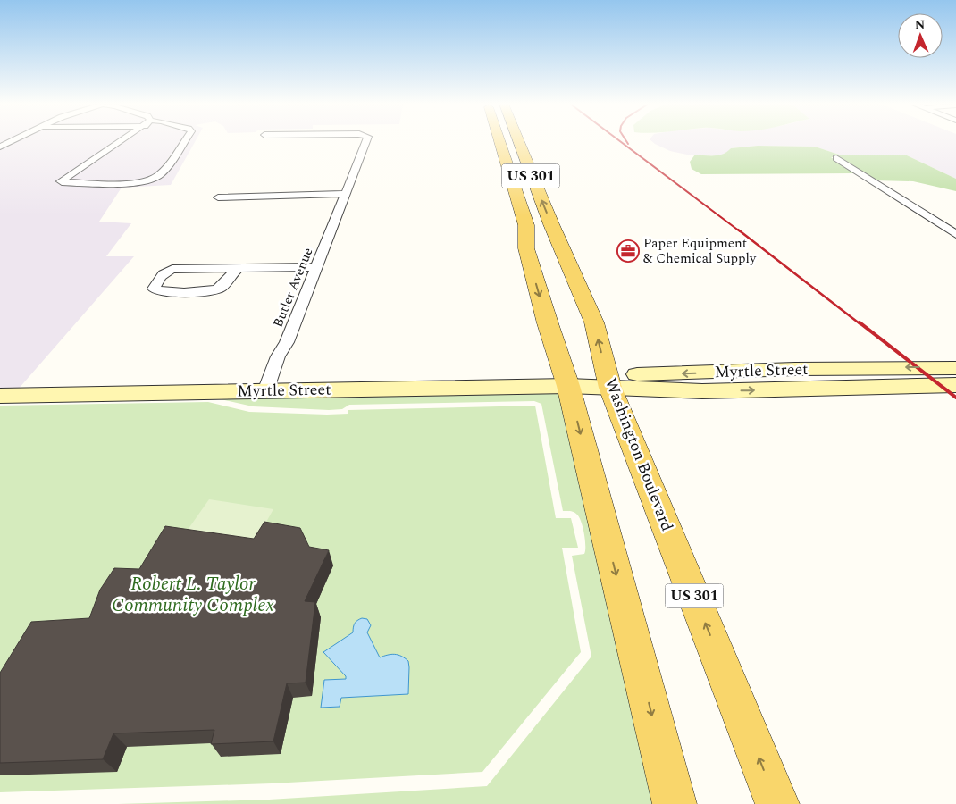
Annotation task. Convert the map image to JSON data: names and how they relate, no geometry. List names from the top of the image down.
{
  "streets": {
    "main road": ["US 301", "Washington Boulevard"],
    "street": ["Butler Avenue", "Myrtle Street"]
  },
  "crossings": [
    ["US 301", "Myrtle Street"],
    ["Butler Avenue", "Myrtle Street"],
    ["Myrtle Street", "Washington Boulevard"]
  ],
  "parks": ["Robert L. Taylor Community Complex"],
  "places": {
    "office": ["Paper Equipment & Chemical Supply"]
  },
  "north": "top"
}
